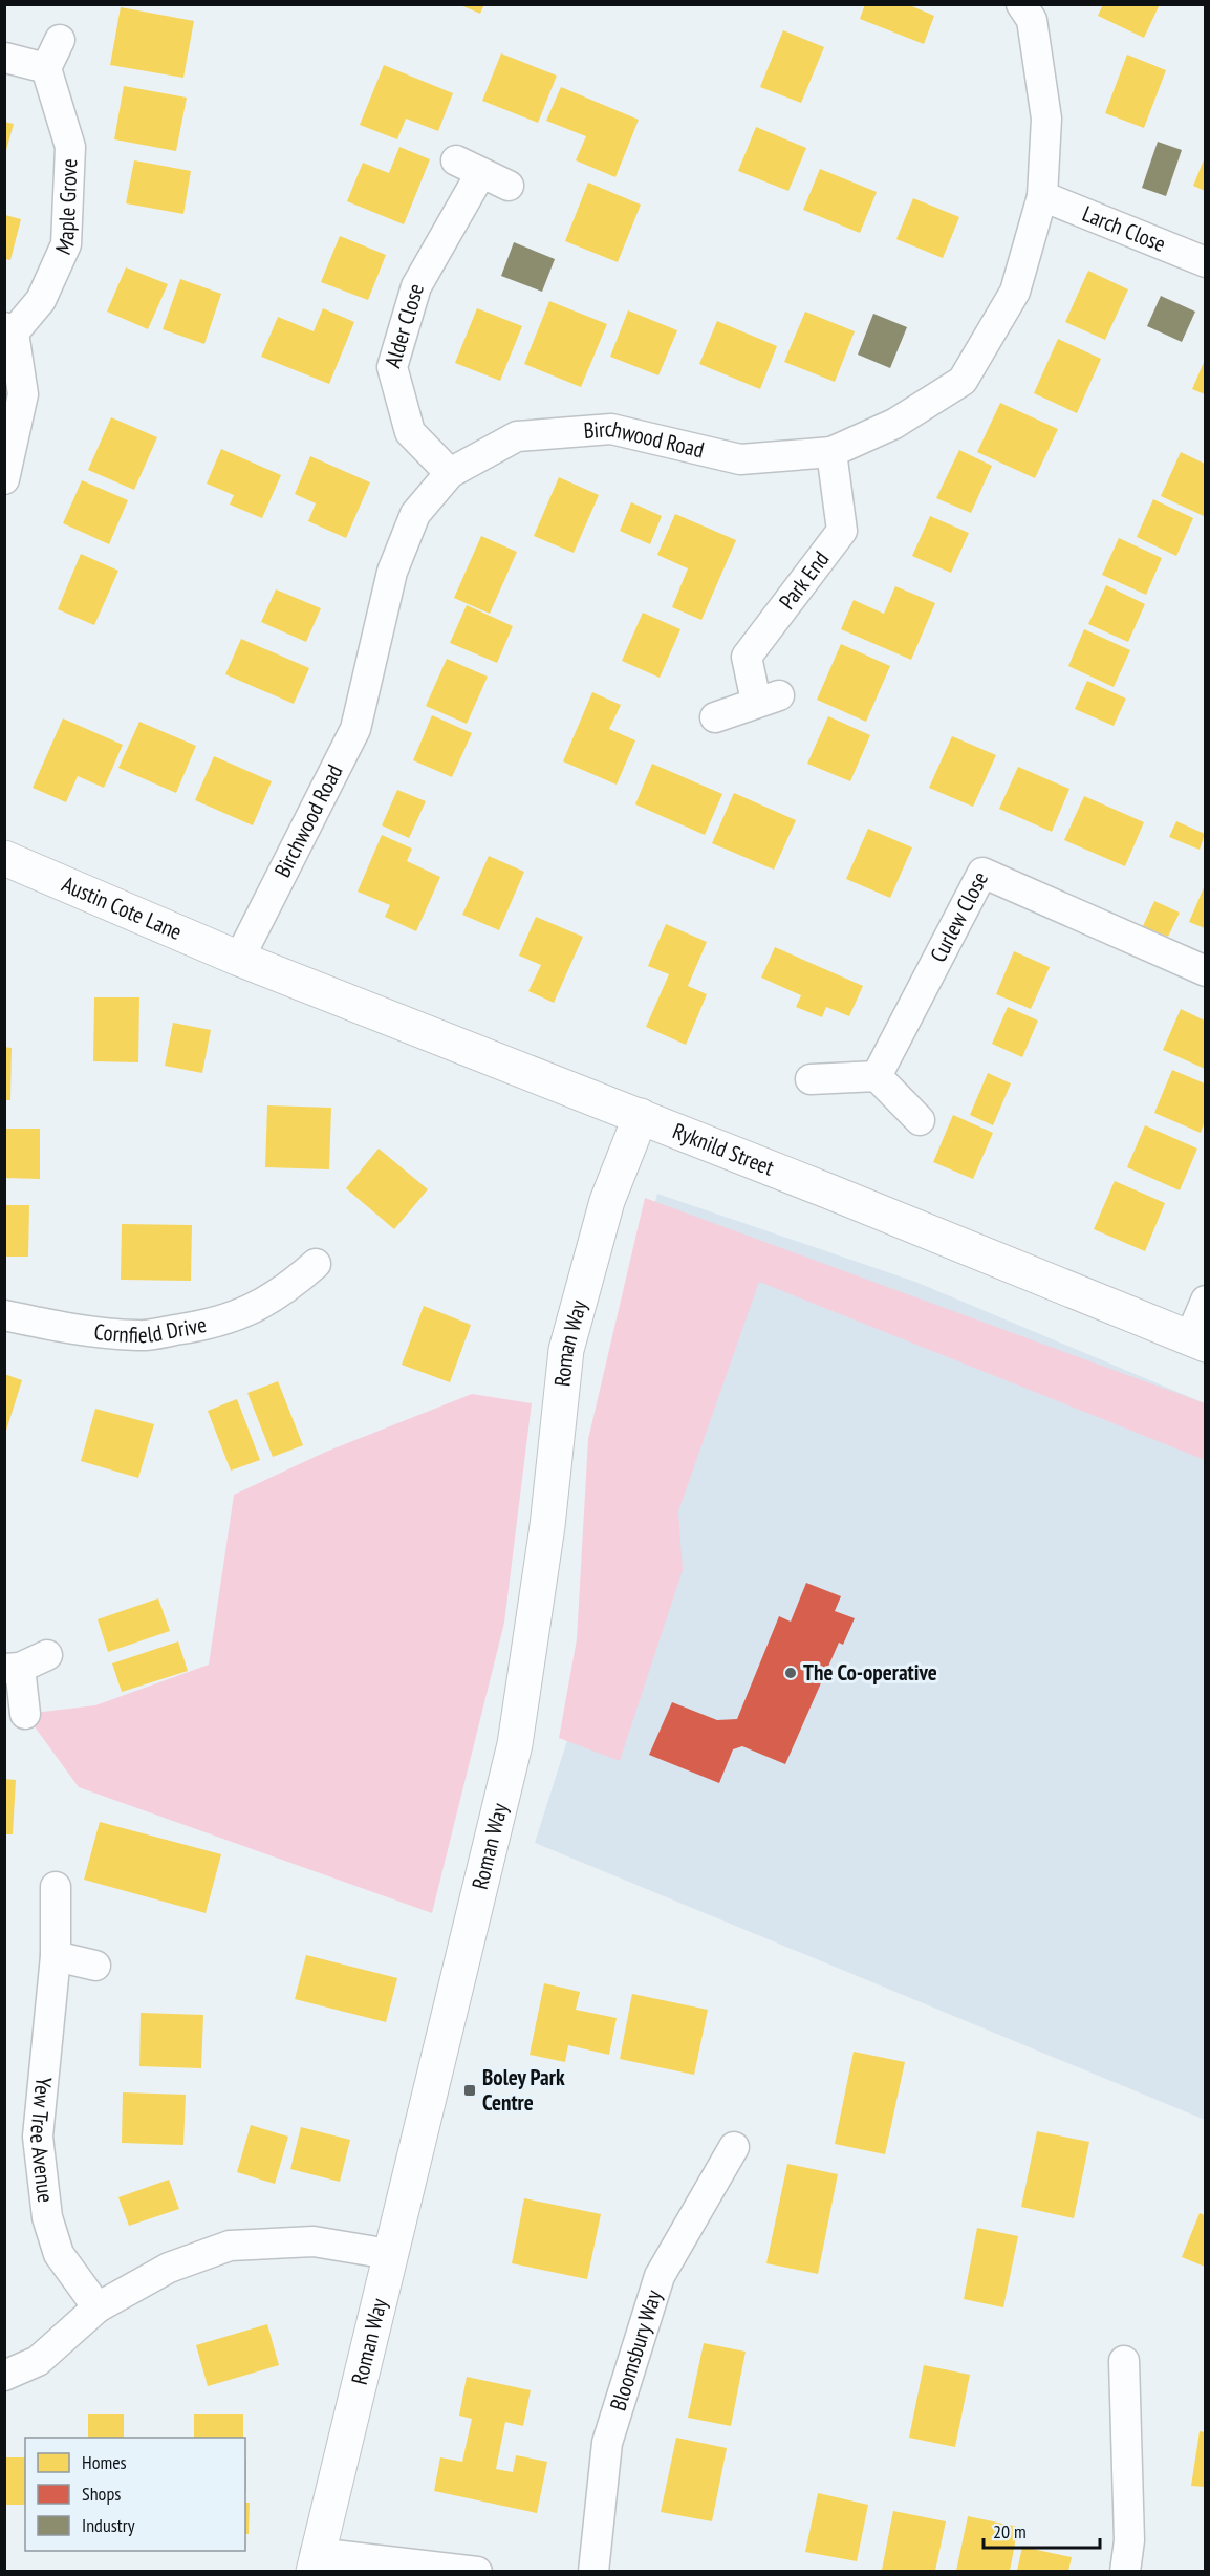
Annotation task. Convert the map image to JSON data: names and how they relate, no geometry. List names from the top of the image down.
{
  "streets": {
    "street": [
      "Maple Grove",
      "Larch Close",
      "Alder Close",
      "Birchwood Road",
      "Park End",
      "Austin Cote Lane",
      "Curlew Close",
      "Ryknild Street",
      "Cornfield Drive",
      "Roman Way",
      "Yew Tree Avenue",
      "Bloomsbury Way"
    ]
  },
  "crossings": [
    ["Larch Close", "Birchwood Road"],
    ["Alder Close", "Birchwood Road"],
    ["Birchwood Road", "Park End"],
    ["Birchwood Road", "Austin Cote Lane"],
    ["Birchwood Road", "Ryknild Street"],
    ["Austin Cote Lane", "Ryknild Street"],
    ["Ryknild Street", "Roman Way"]
  ],
  "places": {
    "other": ["The Co-operative"],
    "transit": ["Boley Park Centre"]
  },
  "legend": ["Homes", "Shops", "Industry"],
  "scale_bar": "20 m"
}
